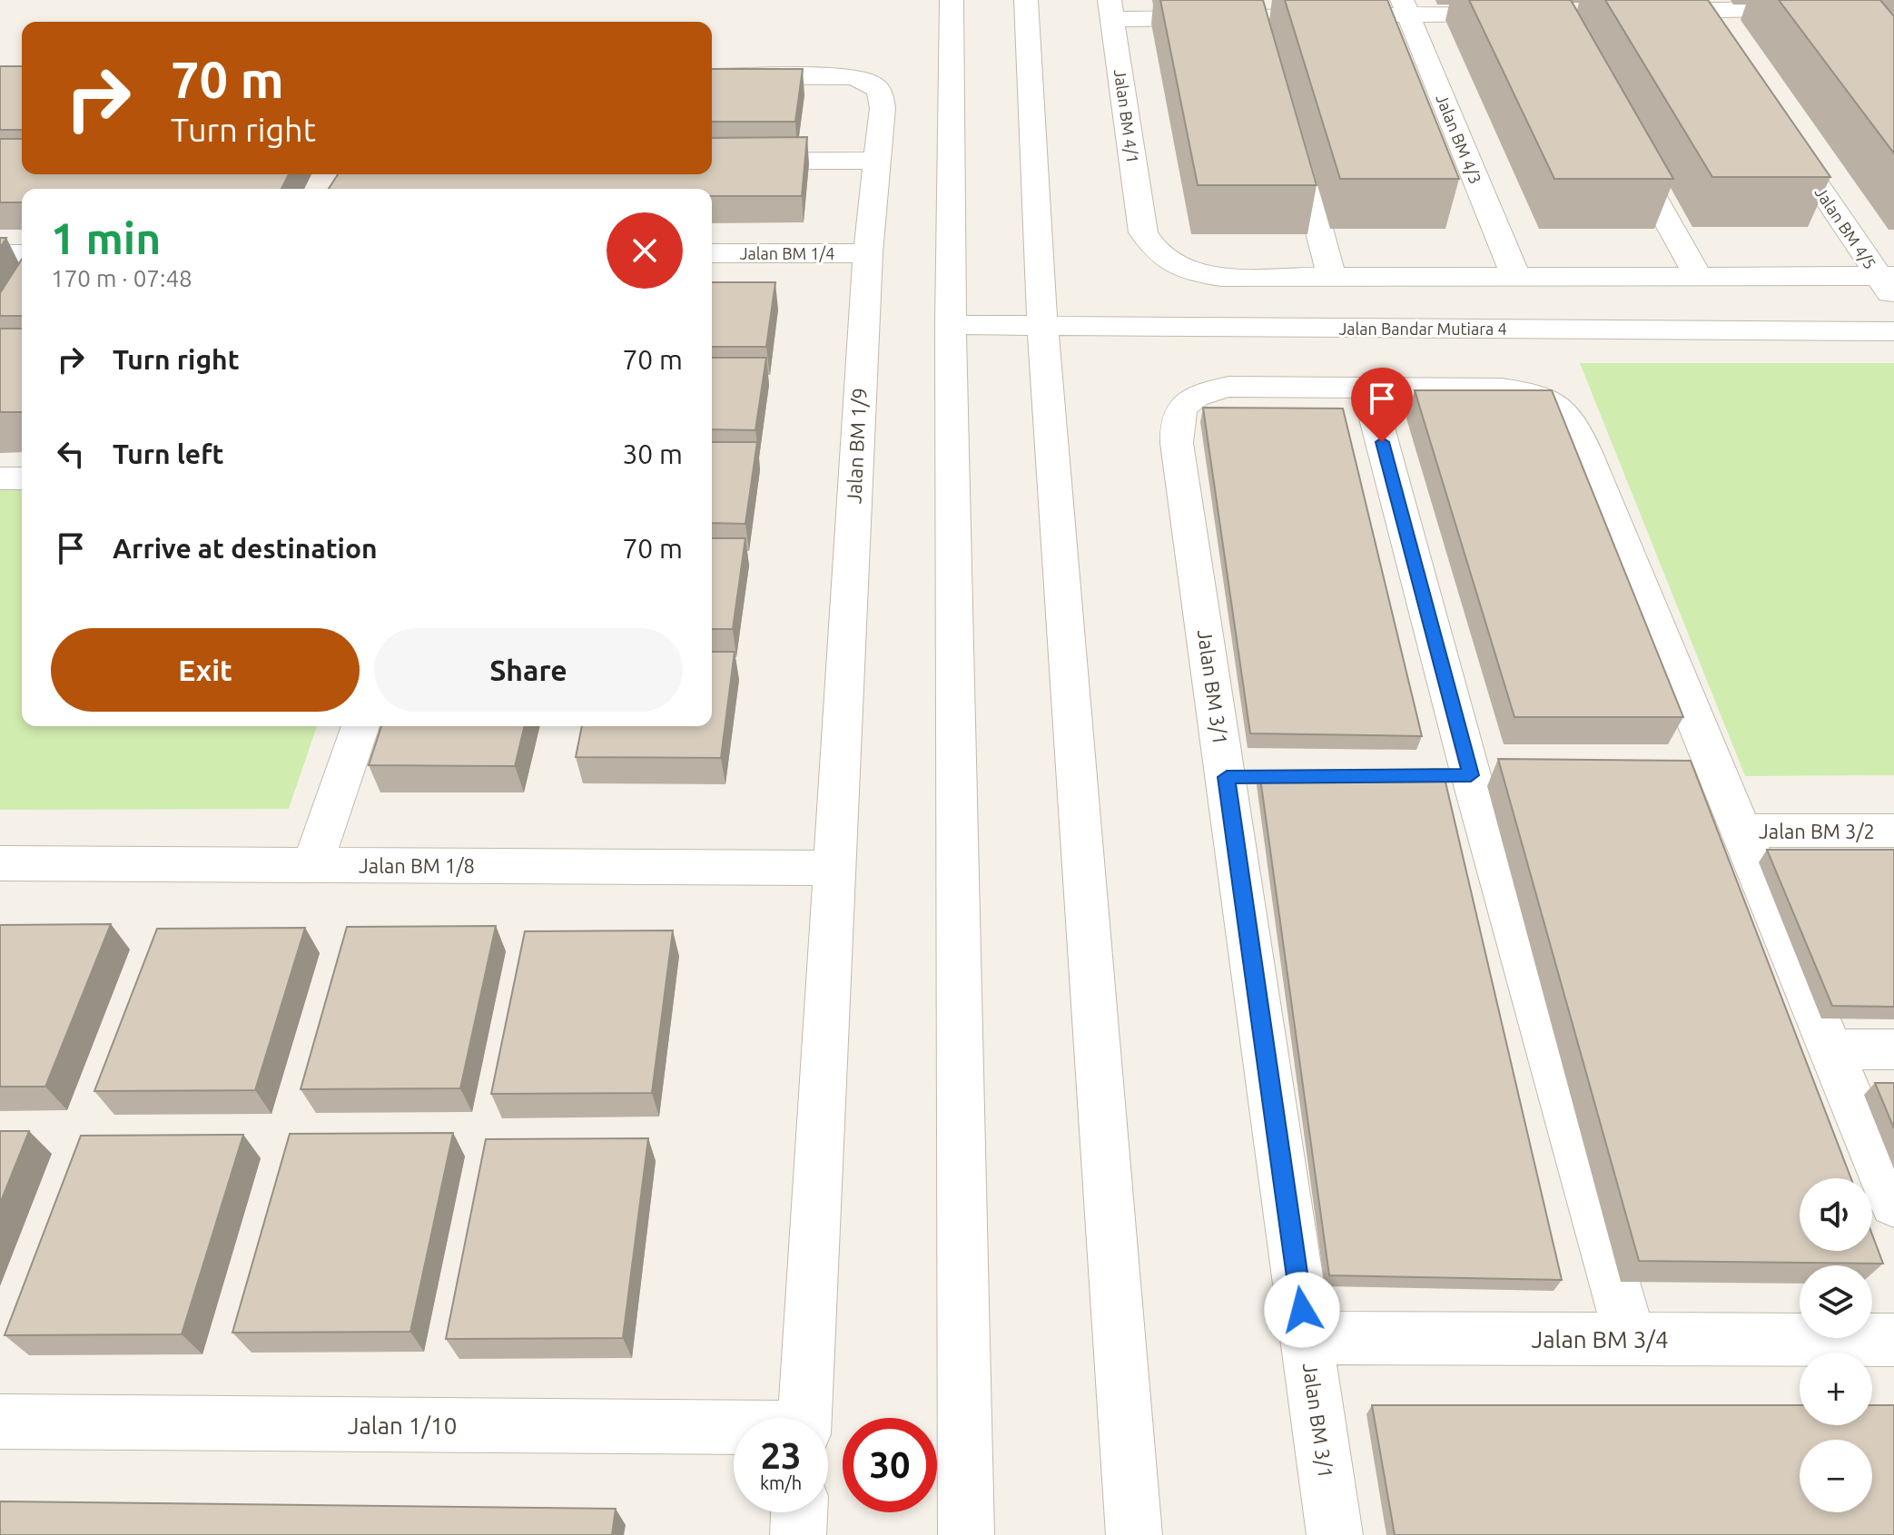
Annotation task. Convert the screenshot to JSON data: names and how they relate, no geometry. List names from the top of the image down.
{
  "streets": {
    "street": [
      "Jalan BM 4/1",
      "Jalan BM 4/3",
      "Jalan BM 4/5",
      "Jalan BM 1/4",
      "Jalan Bandar Mutiara 4",
      "Jalan BM 1/9",
      "Jalan BM 3/1",
      "Jalan BM 3/2",
      "Jalan BM 1/8",
      "Jalan BM 3/4",
      "Jalan 1/10"
    ]
  },
  "crossings": [
    ["Jalan BM 1/4", "Jalan BM 1/9"],
    ["Jalan BM 1/9", "Jalan BM 1/8"],
    ["Jalan BM 3/1", "Jalan BM 3/2"],
    ["Jalan BM 3/1", "Jalan BM 3/4"]
  ],
  "page": {
    "turn": ["70 m", "Turn right"],
    "heading": ["1 min", "170 m · 07:48"],
    "list": [
      {
        "name": "Turn right",
        "value": "70 m"
      },
      {
        "name": "Turn left",
        "value": "30 m"
      },
      {
        "name": "Arrive at destination",
        "value": "70 m"
      }
    ],
    "buttons": ["Exit", "Share"],
    "map_buttons": ["+", "−"],
    "speed": "23 km/h",
    "limit": "30"
  }
}
